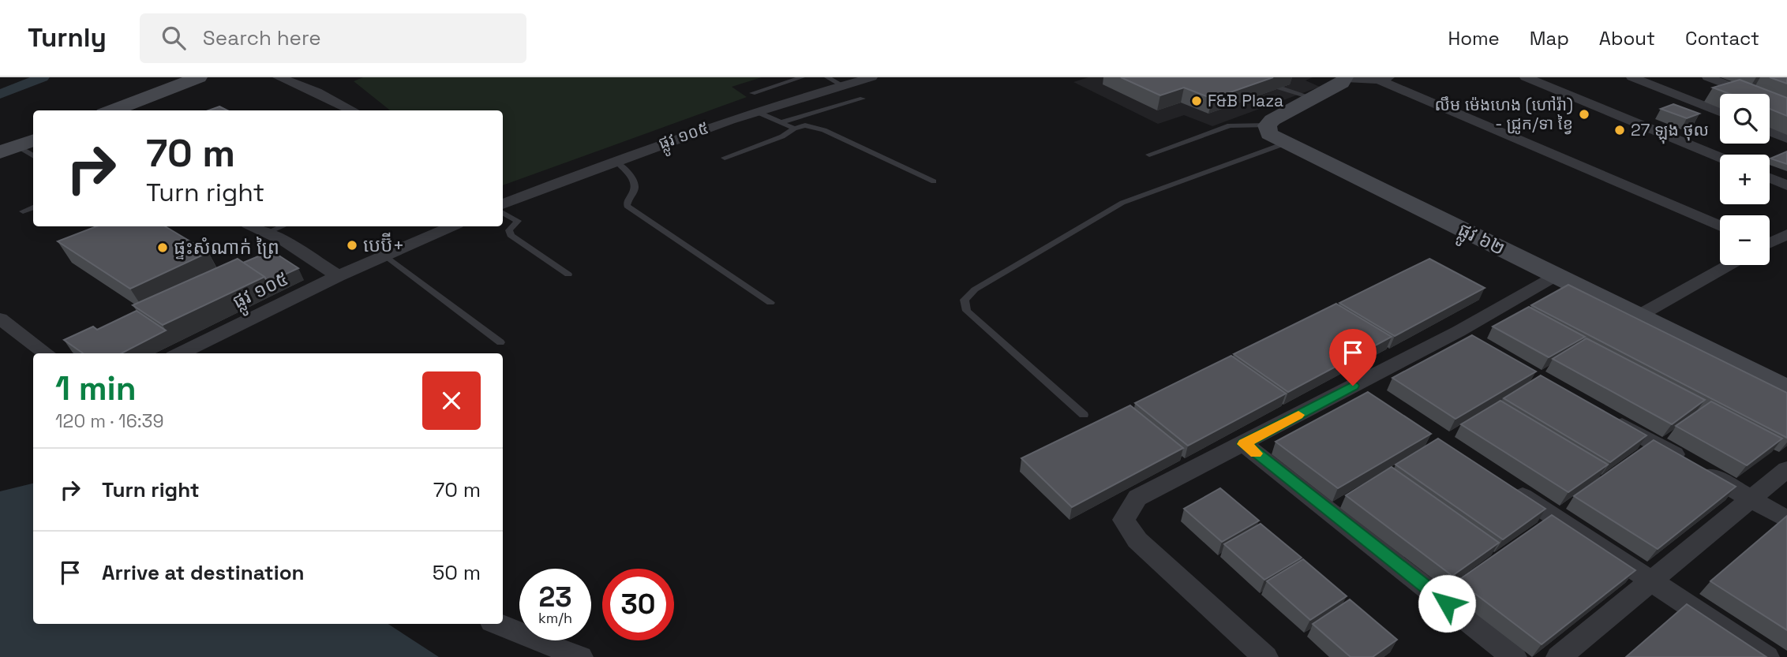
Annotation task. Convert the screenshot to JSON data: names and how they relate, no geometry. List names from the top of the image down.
{
  "streets": {
    "street": ["ផ្លូវ ១០៥", "ផ្លូវ ៦២"]
  },
  "places": [
    "F&B Plaza",
    "លឹម ម៉េងហេង (ហៅរ៉ា) - ជ្រូក/ទា ខ្វៃ",
    "27 ឡុង ថុល",
    "បេប៊ី+",
    "ផ្ទះសំណាក់ ព្រៃ"
  ],
  "page": {
    "header": "Turnly",
    "search": "Search here",
    "nav": [
      "Home",
      "Map",
      "About",
      "Contact"
    ],
    "map_buttons": ["+", "−"],
    "turn": ["70 m", "Turn right"],
    "heading": ["1 min", "120 m · 16:39"],
    "list": [
      {
        "name": "Turn right",
        "value": "70 m"
      },
      {
        "name": "Arrive at destination",
        "value": "50 m"
      }
    ],
    "speed": "23 km/h",
    "limit": "30"
  }
}
